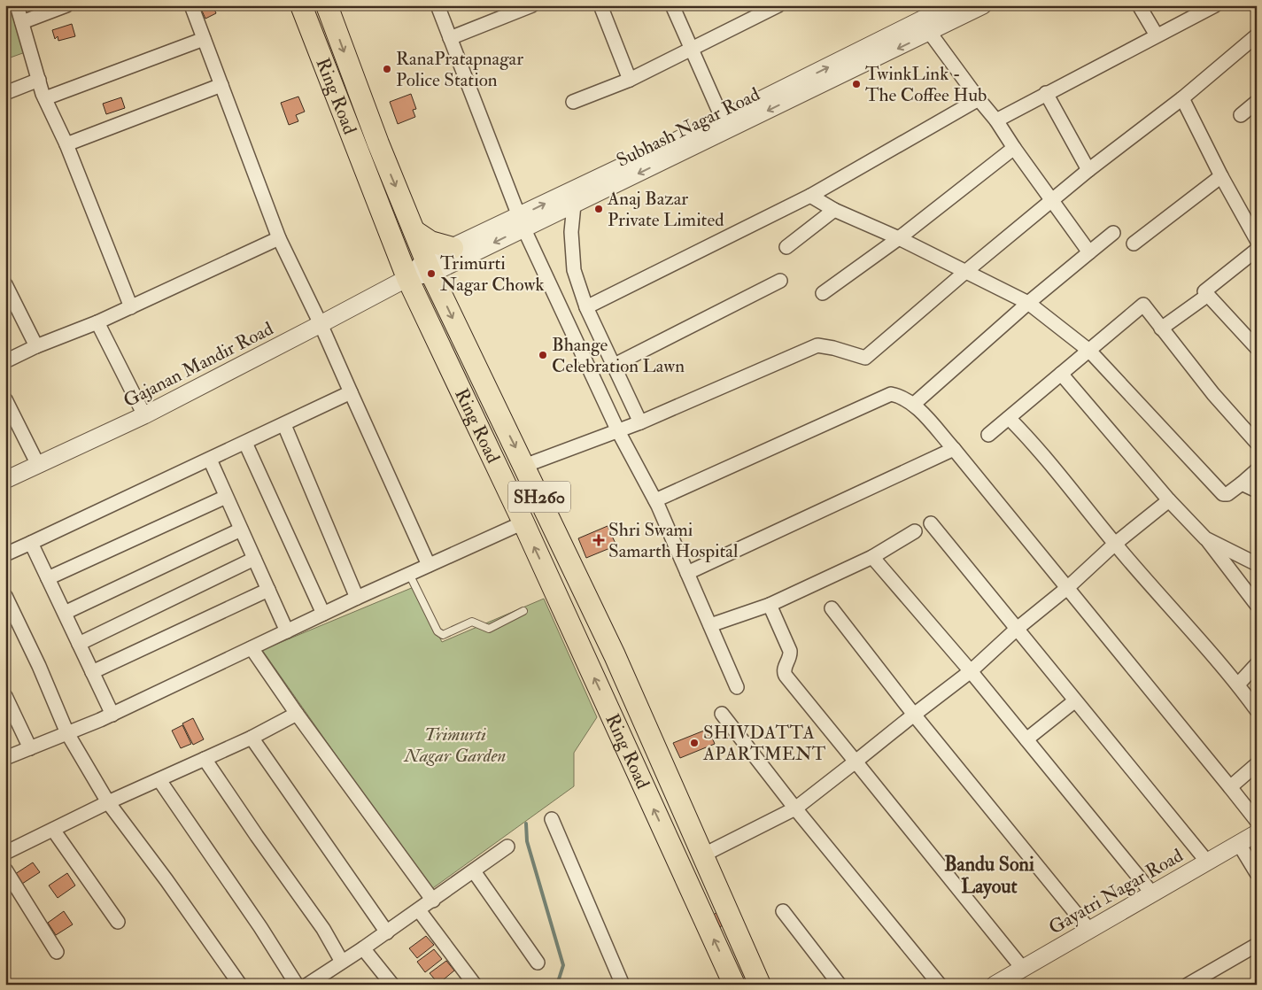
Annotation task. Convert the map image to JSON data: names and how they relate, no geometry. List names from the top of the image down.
{
  "streets": {
    "main road": ["Ring Road", "SH260"],
    "street": ["Subhash Nagar Road", "Gajanan Mandir Road", "Gayatri Nagar Road"]
  },
  "crossings": [
    ["Ring Road", "Gajanan Mandir Road"],
    ["Subhash Nagar Road", "Gajanan Mandir Road"],
    ["Subhash Nagar Road", "SH260"],
    ["Gajanan Mandir Road", "SH260"]
  ],
  "districts": ["Bandu Soni Layout"],
  "parks": ["Trimurti Nagar Garden"],
  "places": {
    "other": [
      "RanaPratapnagar Police Station",
      "TwinkLink - The Coffee Hub",
      "Anaj Bazar Private Limited",
      "Trimurti Nagar Chowk",
      "Bhange Celebration Lawn",
      "SHIVDATTA APARTMENT"
    ],
    "health": ["Shri Swami Samarth Hospital"]
  }
}
